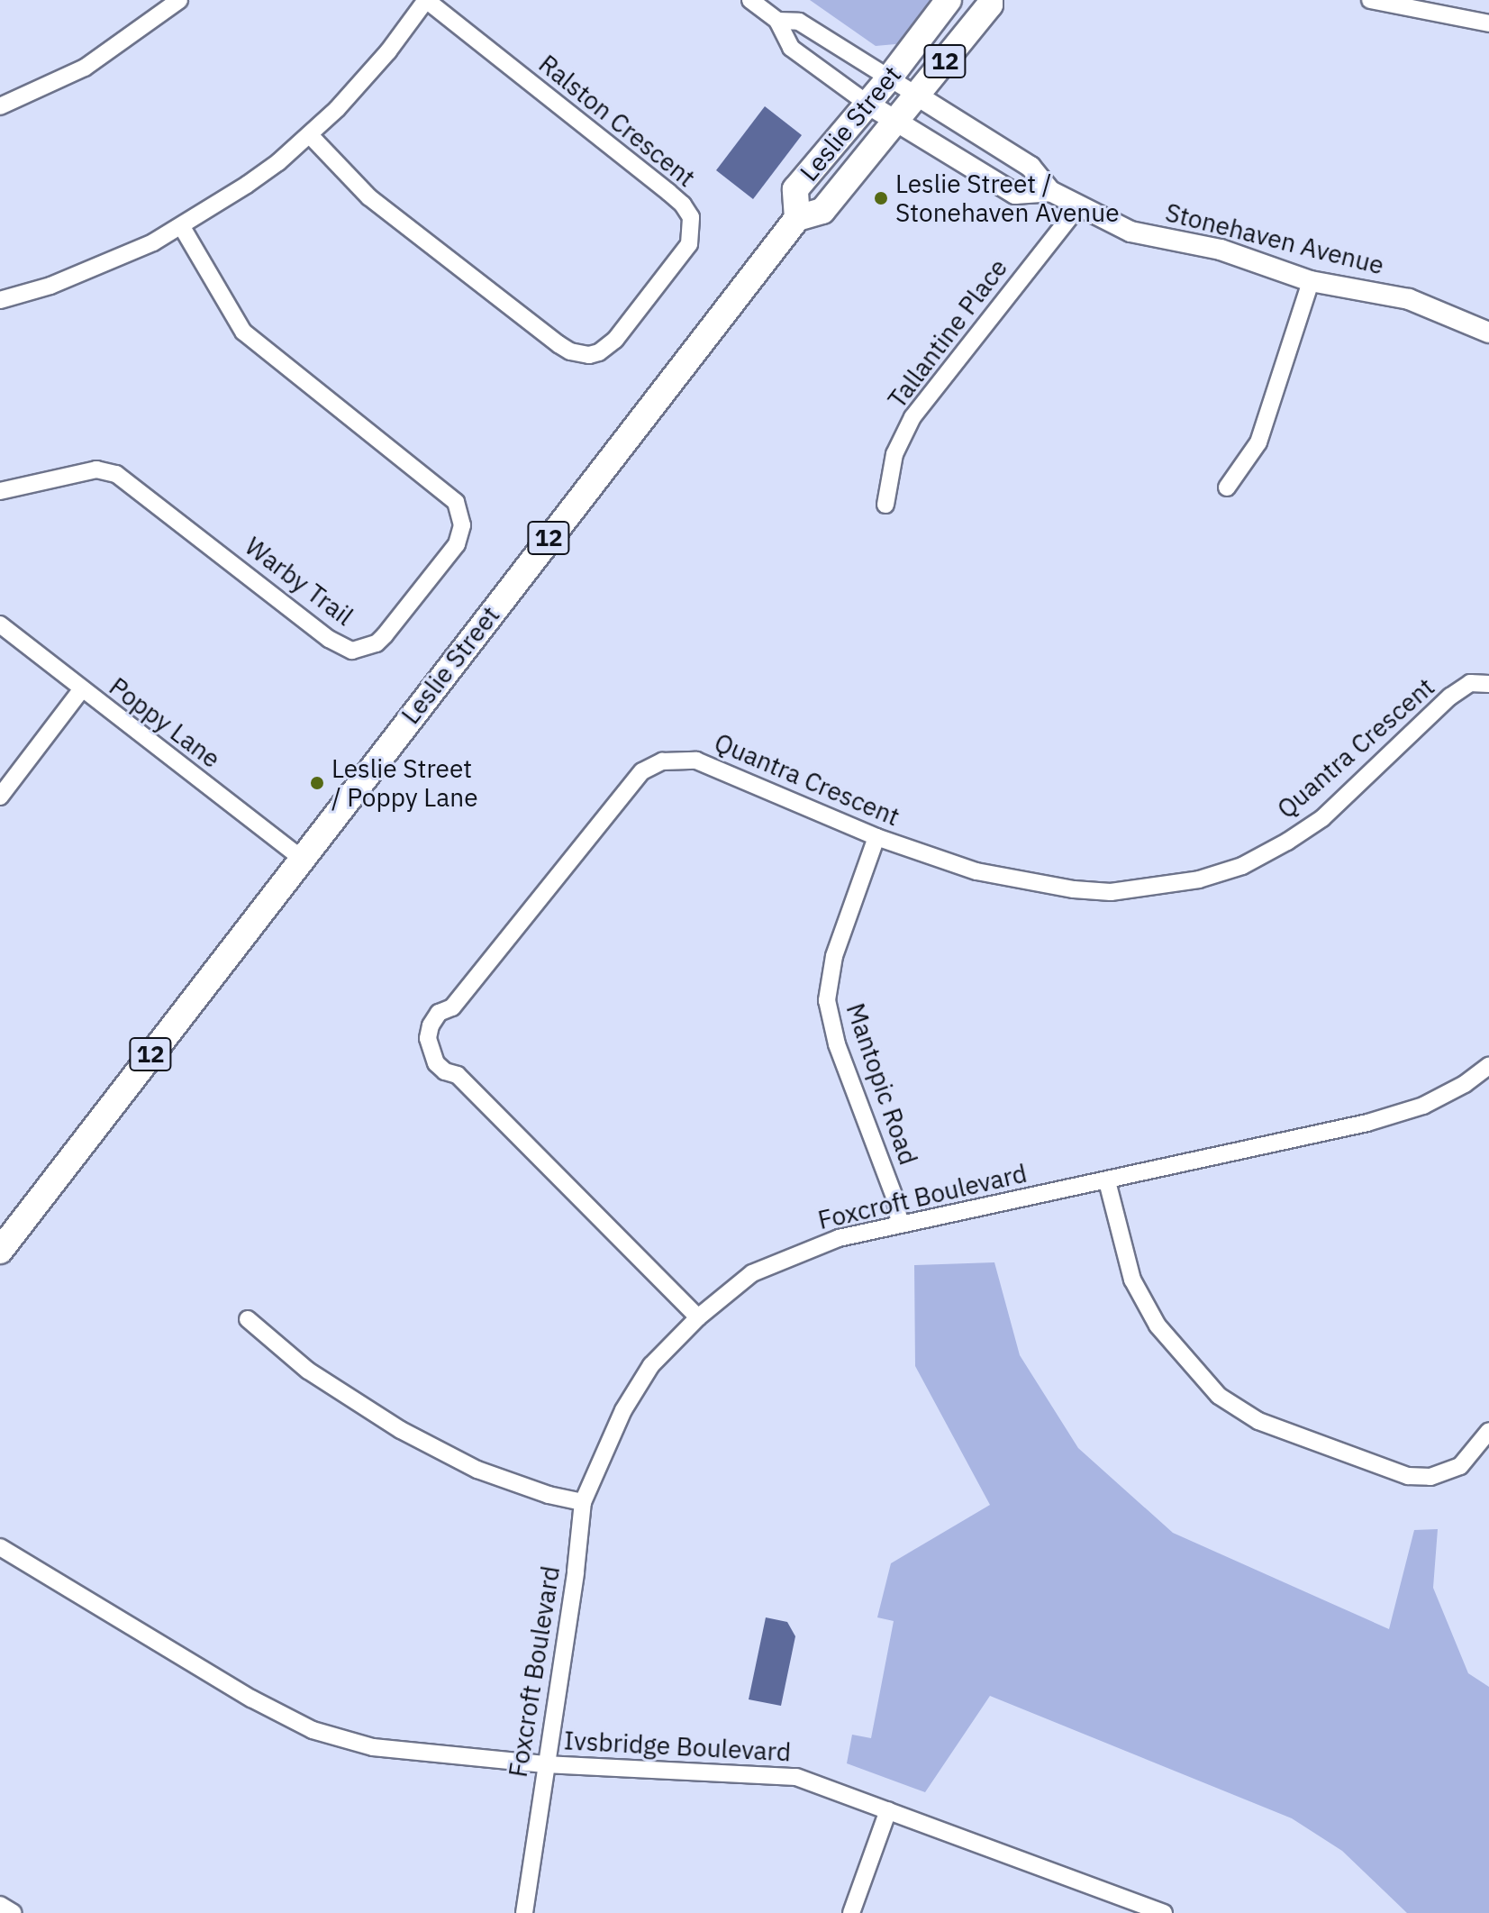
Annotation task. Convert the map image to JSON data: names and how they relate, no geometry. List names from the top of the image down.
{
  "streets": {
    "main road": ["12", "Leslie Street"],
    "street": [
      "Ralston Crescent",
      "Stonehaven Avenue",
      "Tallantine Place",
      "Warby Trail",
      "Poppy Lane",
      "Quantra Crescent",
      "Mantopic Road",
      "Foxcroft Boulevard",
      "Ivsbridge Boulevard"
    ]
  },
  "crossings": [
    ["Leslie Street", "Stonehaven Avenue"],
    ["Leslie Street", "Poppy Lane"],
    ["Stonehaven Avenue", "Tallantine Place"],
    ["Quantra Crescent", "Mantopic Road"],
    ["Quantra Crescent", "Foxcroft Boulevard"],
    ["Mantopic Road", "Foxcroft Boulevard"],
    ["Foxcroft Boulevard", "Ivsbridge Boulevard"]
  ],
  "places": ["Leslie Street / Stonehaven Avenue", "Leslie Street / Poppy Lane"]
}
